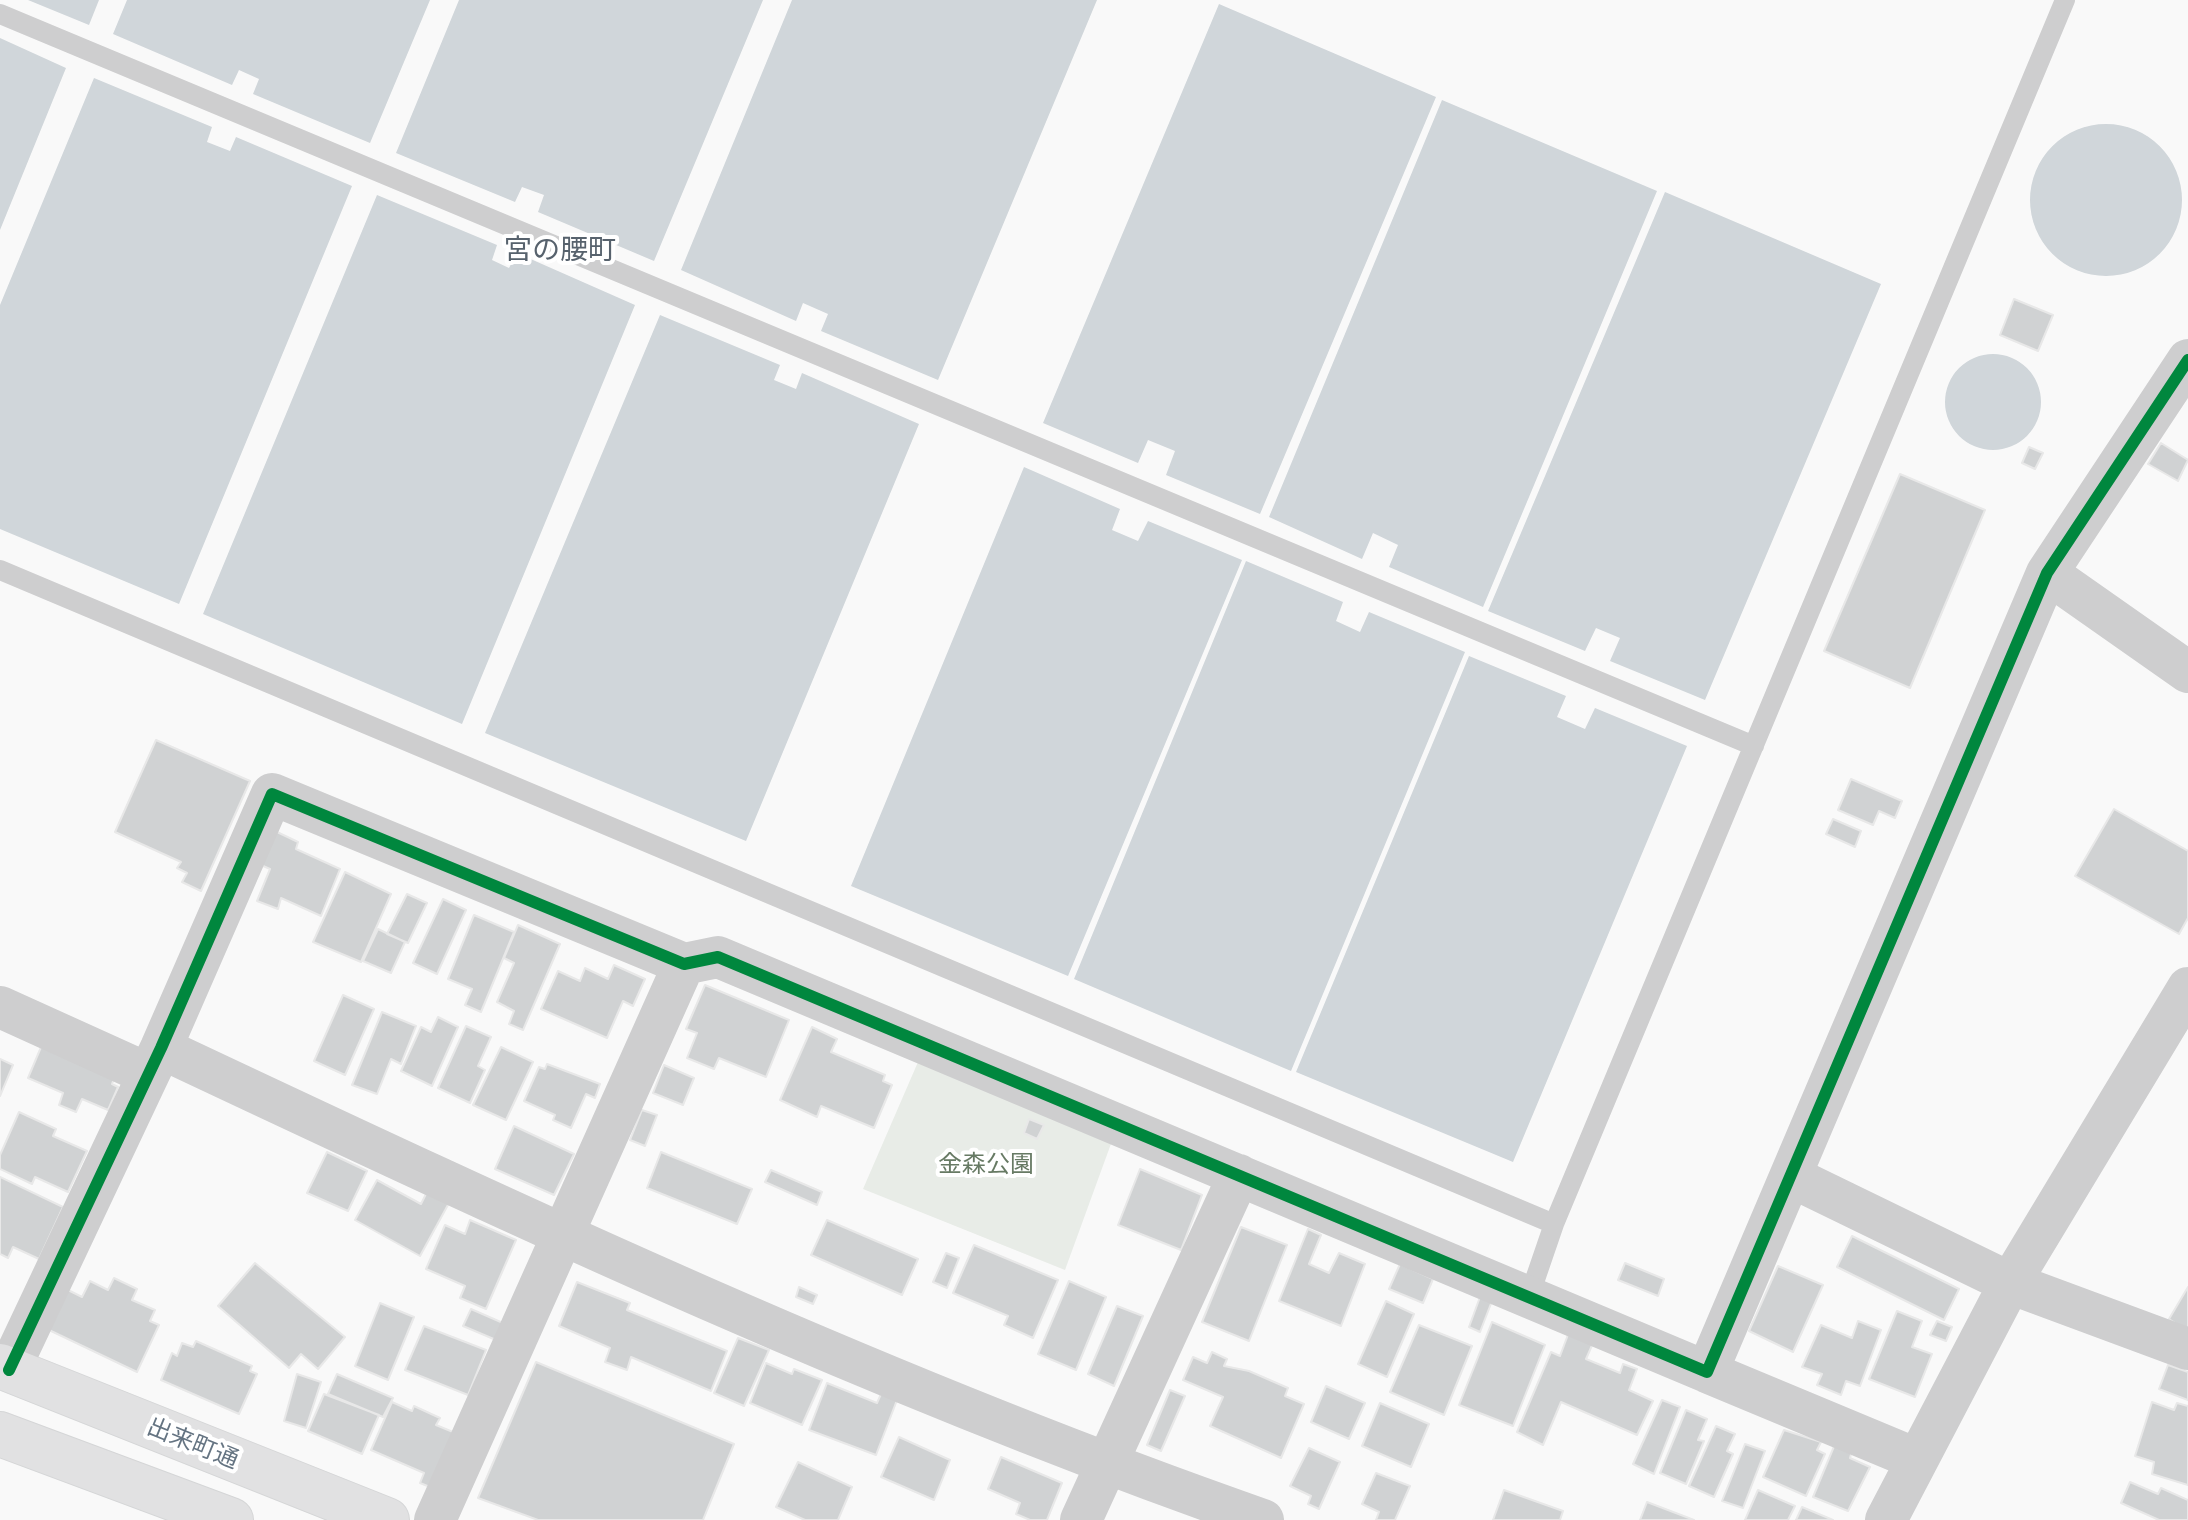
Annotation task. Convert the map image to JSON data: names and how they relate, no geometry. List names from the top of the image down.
{
  "streets": {
    "main road": ["出来町通"]
  },
  "districts": ["宮の腰町"],
  "parks": ["金森公園"]
}
